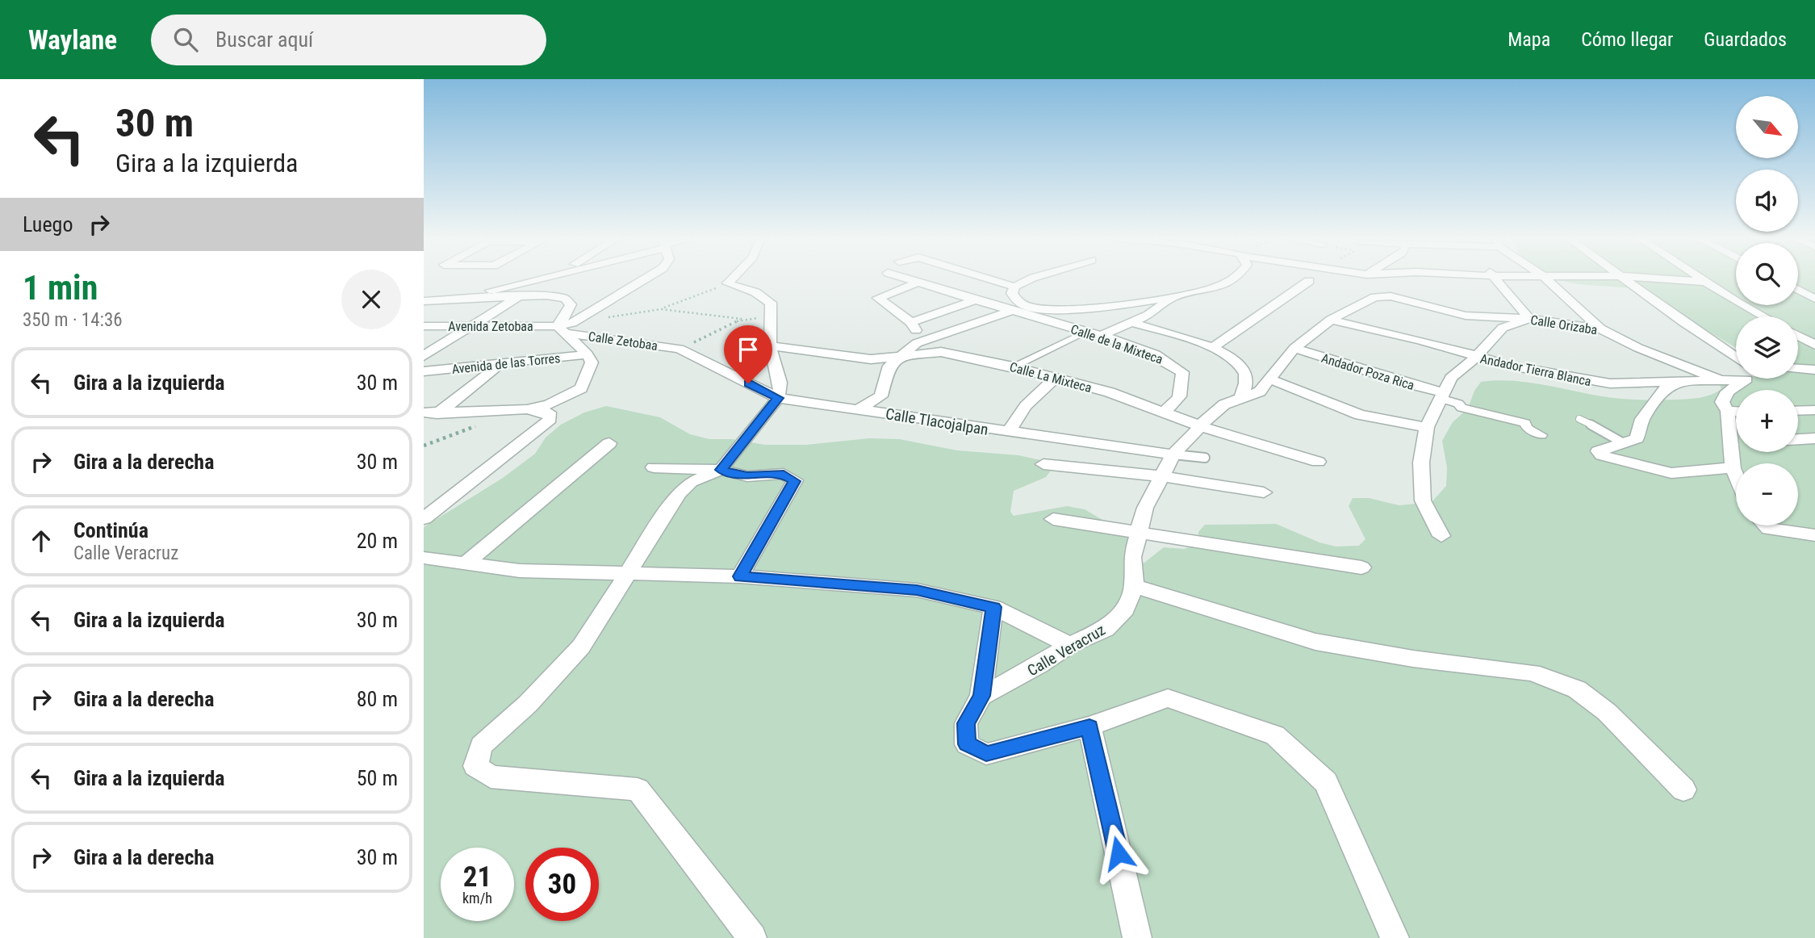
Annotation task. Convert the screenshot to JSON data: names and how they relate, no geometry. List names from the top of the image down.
{
  "streets": {
    "street": [
      "Calle Orizaba",
      "Avenida Zetobaa",
      "Calle Zetobaa",
      "Calle de la Mixteca",
      "Avenida de las Torres",
      "Andador Tierra Blanca",
      "Andador Poza Rica",
      "Calle La Mixteca",
      "Calle Tlacojalpan",
      "Calle Veracruz"
    ]
  },
  "crossings": [
    ["Calle Orizaba", "Andador Tierra Blanca"],
    ["Calle Orizaba", "Calle Veracruz"],
    ["Avenida Zetobaa", "Calle Zetobaa"],
    ["Calle Zetobaa", "Calle Tlacojalpan"],
    ["Calle de la Mixteca", "Calle La Mixteca"],
    ["Andador Tierra Blanca", "Calle Veracruz"],
    ["Andador Poza Rica", "Calle Veracruz"],
    ["Calle La Mixteca", "Calle Veracruz"],
    ["Calle Tlacojalpan", "Calle Veracruz"]
  ],
  "north": "bottom right",
  "page": {
    "header": "Waylane",
    "search": "Buscar aquí",
    "nav": ["Mapa", "Cómo llegar", "Guardados"],
    "turn": ["30 m", "Gira a la izquierda"],
    "map_buttons": ["+", "−"],
    "then": "Luego",
    "heading": ["1 min", "350 m · 14:36"],
    "list": [
      {
        "name": "Gira a la izquierda",
        "value": "30 m"
      },
      {
        "name": "Gira a la derecha",
        "value": "30 m"
      },
      {
        "name": "Continúa",
        "note": "Calle Veracruz",
        "value": "20 m"
      },
      {
        "name": "Gira a la izquierda",
        "value": "30 m"
      },
      {
        "name": "Gira a la derecha",
        "value": "80 m"
      },
      {
        "name": "Gira a la izquierda",
        "value": "50 m"
      },
      {
        "name": "Gira a la derecha",
        "value": "30 m"
      }
    ],
    "speed": "21 km/h",
    "limit": "30"
  }
}
